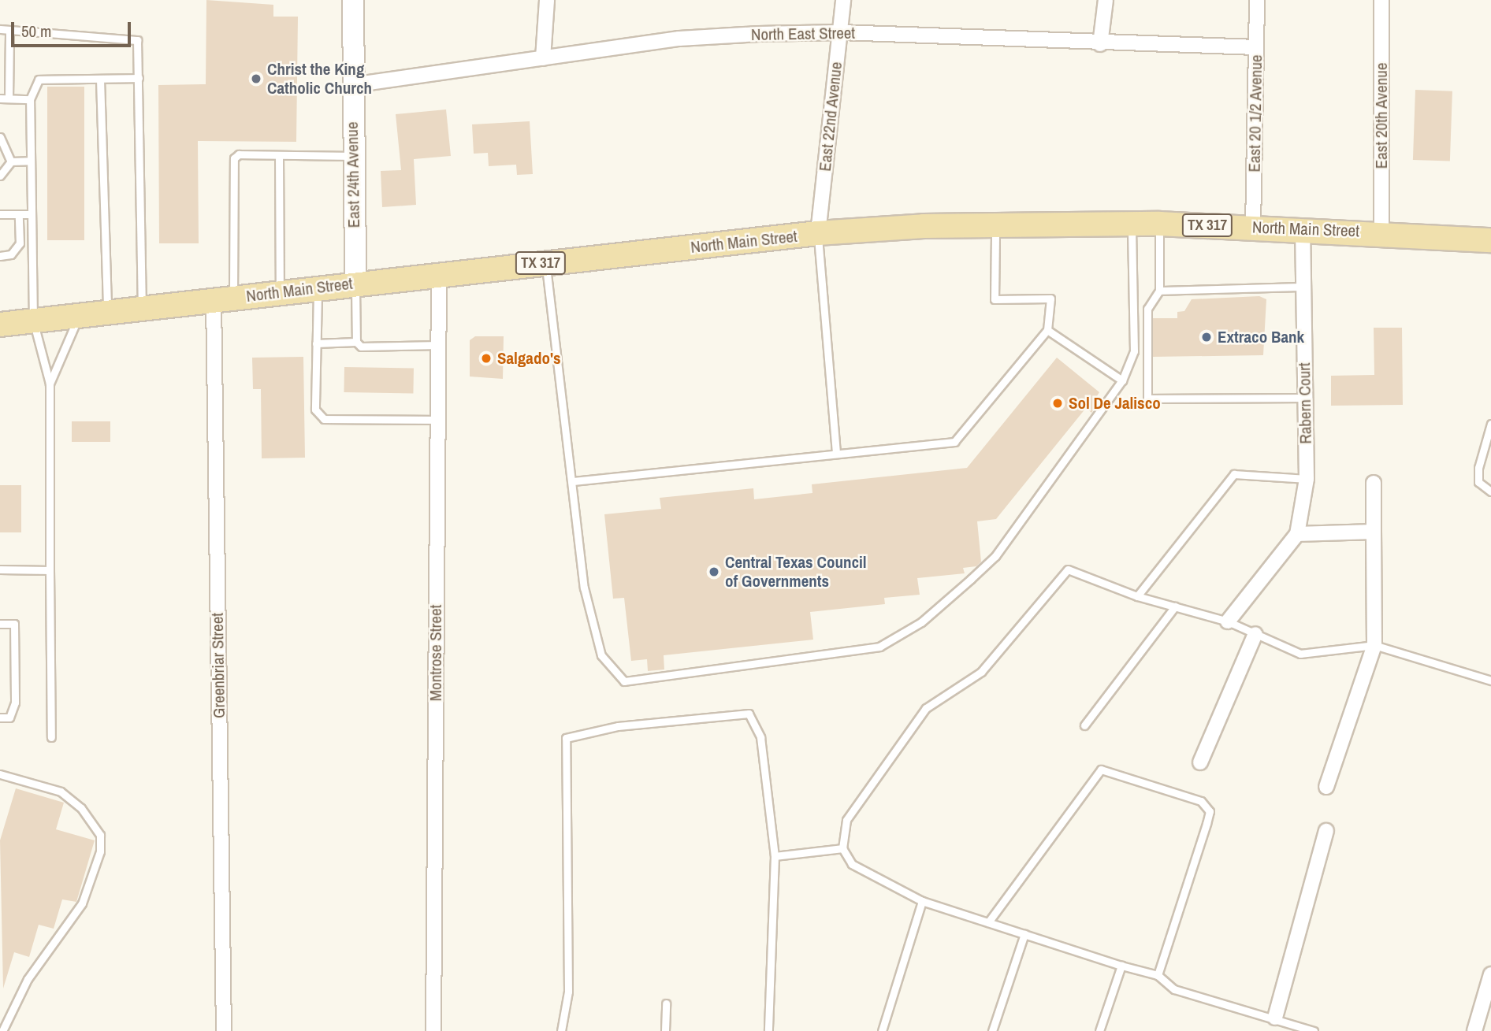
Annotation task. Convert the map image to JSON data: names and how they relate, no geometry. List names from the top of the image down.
{
  "streets": {
    "main road": ["TX 317", "North Main Street"],
    "street": [
      "North East Street",
      "East 20 1/2 Avenue",
      "East 20th Avenue",
      "East 22nd Avenue",
      "East 24th Avenue",
      "Rabern Court",
      "Montrose Street",
      "Greenbriar Street"
    ]
  },
  "crossings": [
    ["North East Street", "East 20 1/2 Avenue"],
    ["North East Street", "East 22nd Avenue"],
    ["North East Street", "East 24th Avenue"],
    ["East 20 1/2 Avenue", "North Main Street"],
    ["East 20th Avenue", "North Main Street"],
    ["East 22nd Avenue", "North Main Street"],
    ["East 24th Avenue", "North Main Street"],
    ["North Main Street", "Rabern Court"],
    ["North Main Street", "Montrose Street"],
    ["North Main Street", "Greenbriar Street"]
  ],
  "places": [
    "Christ the King Catholic Church",
    "Extraco Bank",
    "Salgado's",
    "Sol De Jalisco",
    "Central Texas Council of Governments"
  ],
  "scale_bar": "50 m"
}
